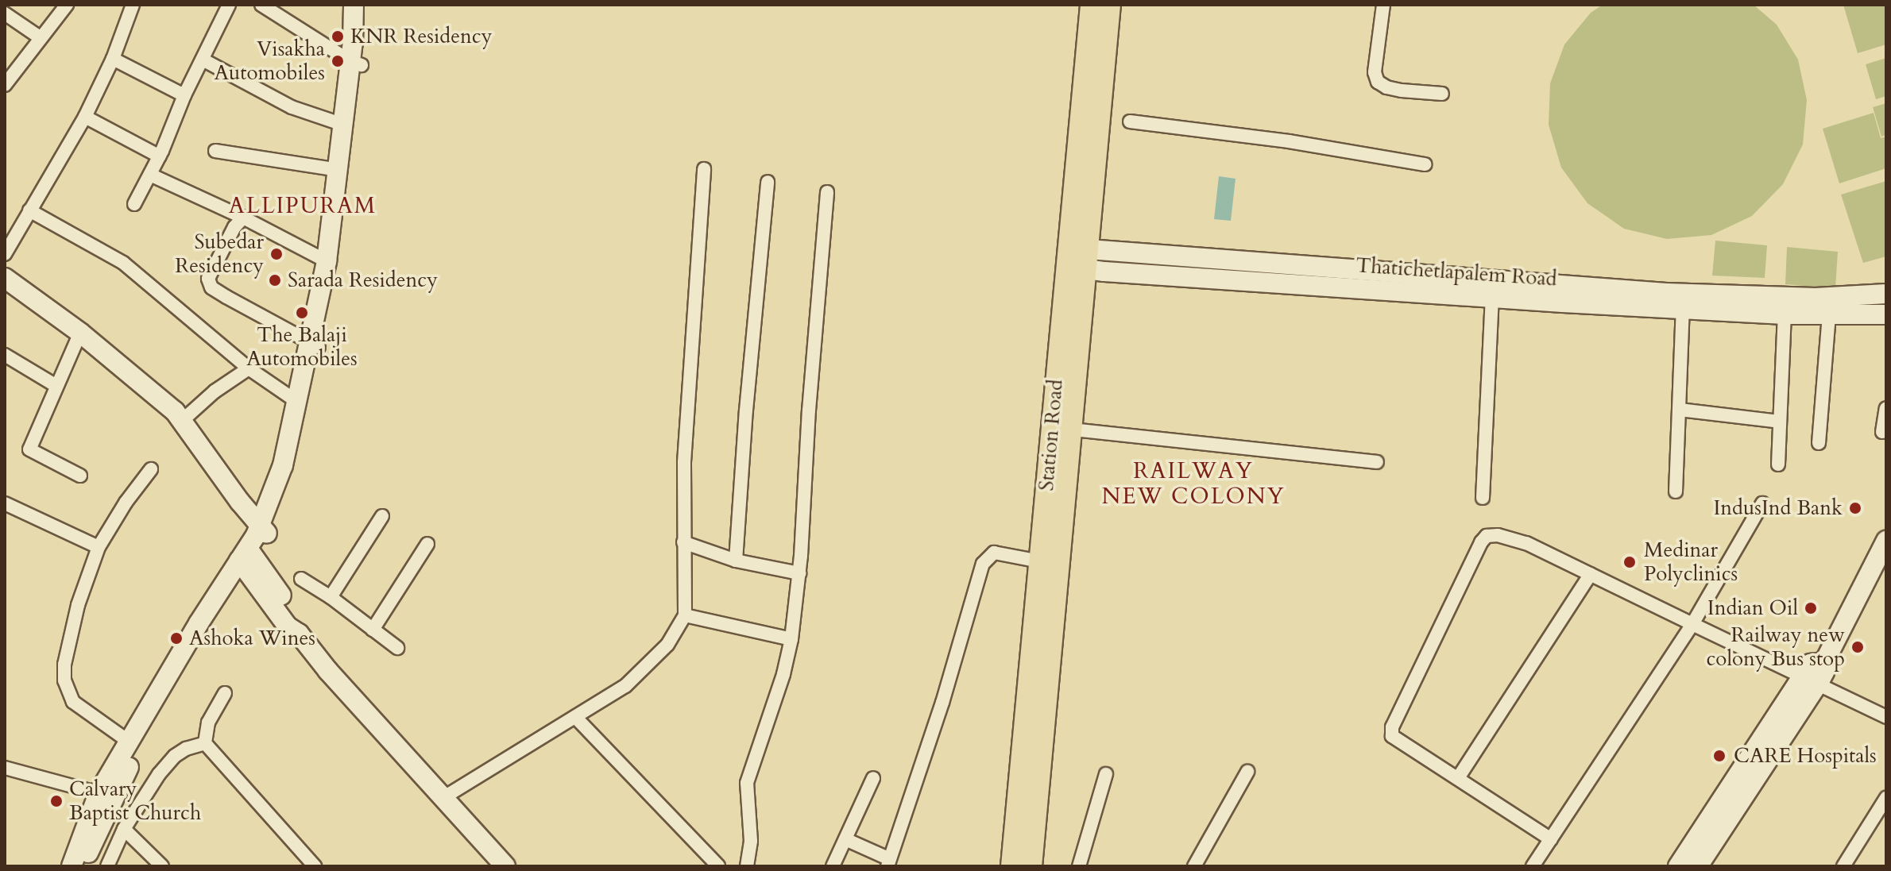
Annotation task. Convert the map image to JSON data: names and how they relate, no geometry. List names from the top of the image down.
{
  "streets": {
    "main road": ["Thatichetlapalem Road", "Station Road"]
  },
  "crossings": [
    ["Thatichetlapalem Road", "Station Road"]
  ],
  "districts": ["ALLIPURAM", "RAILWAY NEW COLONY"],
  "places": [
    "KNR Residency",
    "Visakha Automobiles",
    "Subedar Residency",
    "Sarada Residency",
    "The Balaji Automobiles",
    "IndusInd Bank",
    "Medinar Polyclinics",
    "Indian Oil",
    "Ashoka Wines",
    "Railway new colony Bus stop",
    "CARE Hospitals",
    "Calvary Baptist Church"
  ]
}
